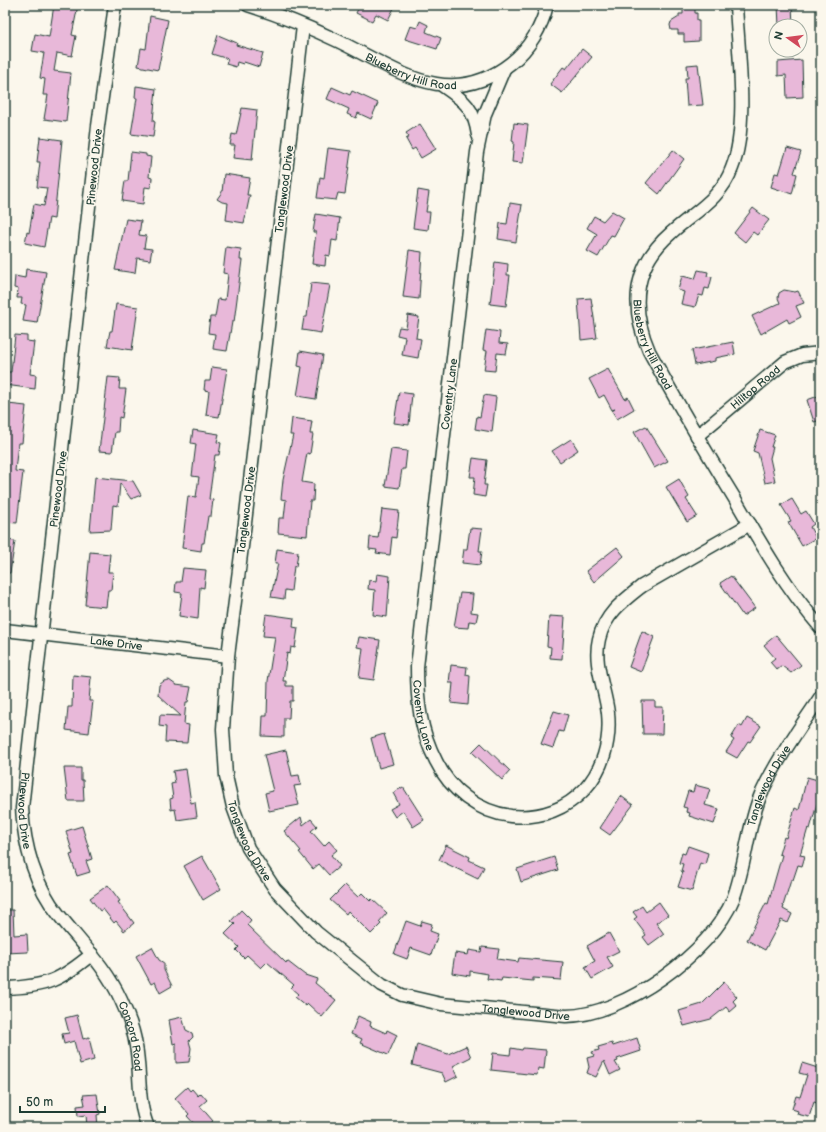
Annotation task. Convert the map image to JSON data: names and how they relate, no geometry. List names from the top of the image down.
{
  "streets": {
    "street": [
      "Blueberry Hill Road",
      "Pinewood Drive",
      "Tanglewood Drive",
      "Hilltop Road",
      "Coventry Lane",
      "Lake Drive",
      "Concord Road"
    ]
  },
  "crossings": [
    ["Blueberry Hill Road", "Tanglewood Drive"],
    ["Blueberry Hill Road", "Hilltop Road"],
    ["Blueberry Hill Road", "Coventry Lane"],
    ["Pinewood Drive", "Lake Drive"],
    ["Pinewood Drive", "Concord Road"],
    ["Tanglewood Drive", "Lake Drive"]
  ],
  "scale_bar": "50 m",
  "north": "left"
}
